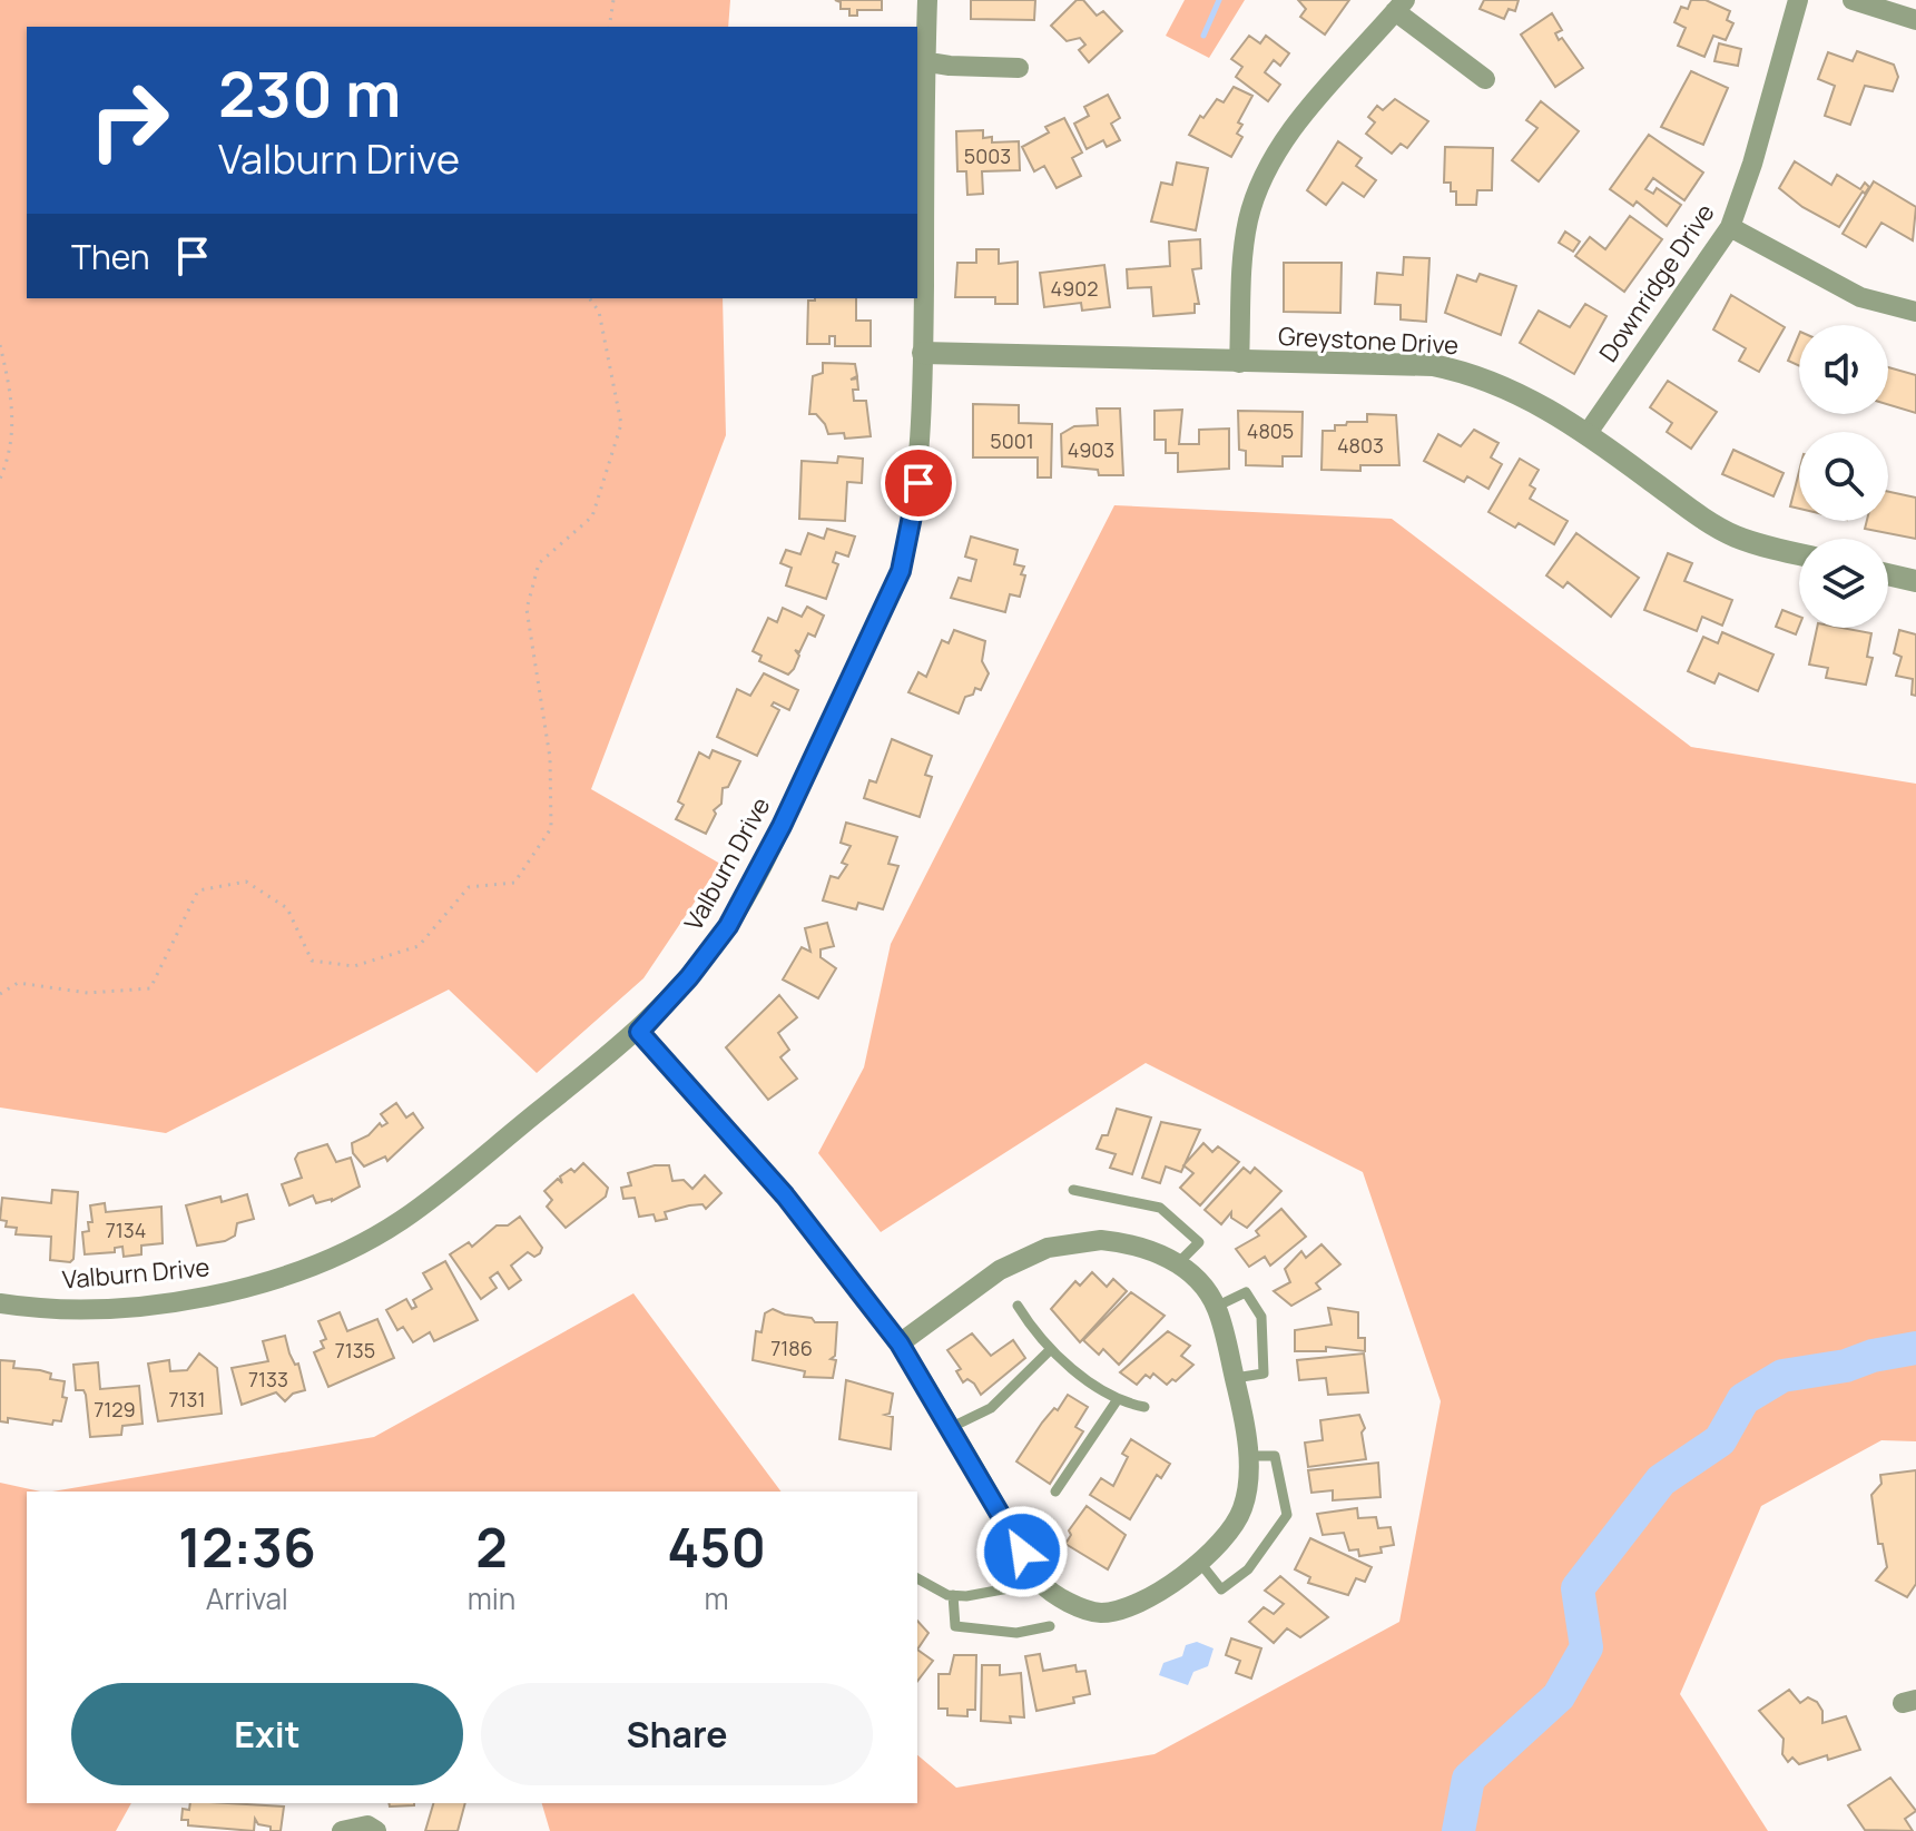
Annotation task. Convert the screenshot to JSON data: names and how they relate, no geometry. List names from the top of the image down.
{
  "streets": {
    "street": ["Downridge Drive", "Greystone Drive", "Valburn Drive"]
  },
  "crossings": [
    ["Downridge Drive", "Greystone Drive"],
    ["Greystone Drive", "Valburn Drive"]
  ],
  "house_numbers": [
    "5003",
    "4902",
    "4805",
    "5001",
    "4803",
    "4903",
    "7134",
    "7186",
    "7135",
    "7133",
    "7131",
    "7129"
  ],
  "page": {
    "turn": ["230 m", "Valburn Drive"],
    "then": "Then",
    "eta": [
      "12:36",
      "Arrival",
      "2",
      "min",
      "450",
      "m"
    ],
    "buttons": ["Exit", "Share"]
  }
}
